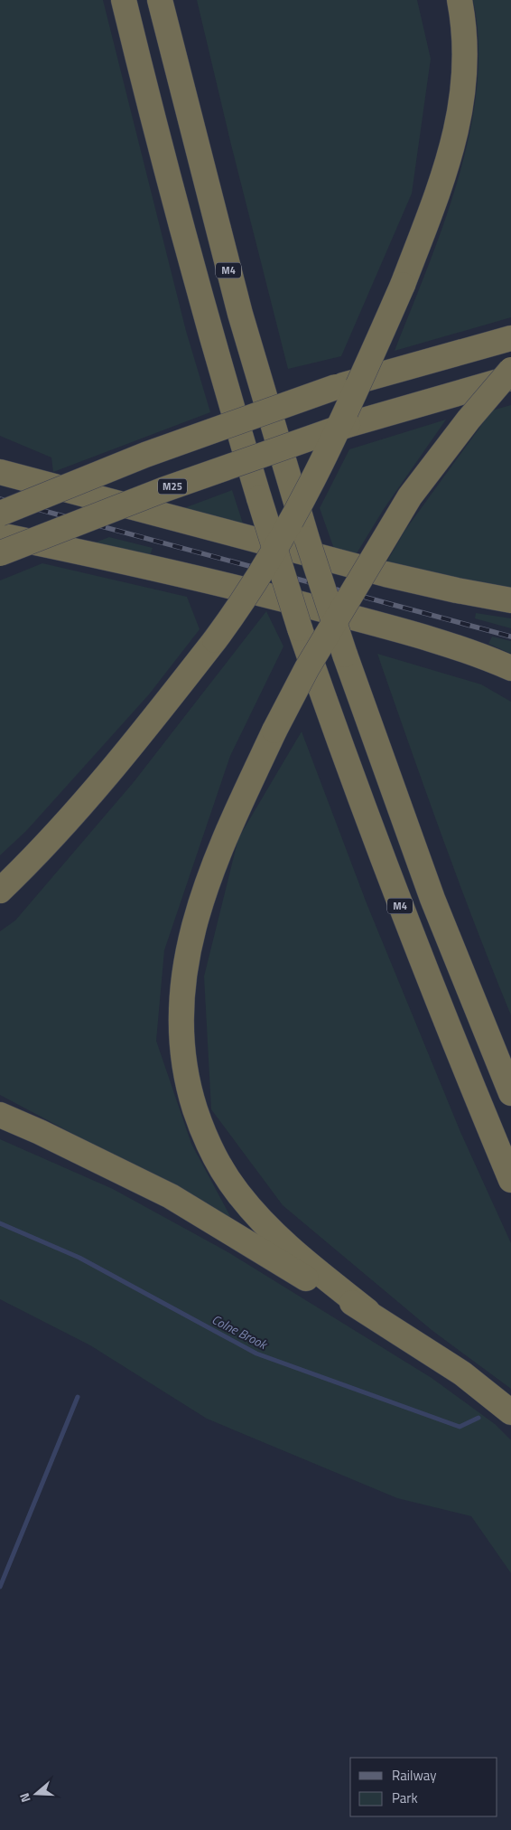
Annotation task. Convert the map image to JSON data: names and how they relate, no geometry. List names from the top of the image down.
{
  "streets": {
    "highway": ["M4", "M25"]
  },
  "water": ["Colne Brook"],
  "legend": ["Railway", "Park"],
  "north": "left"
}
